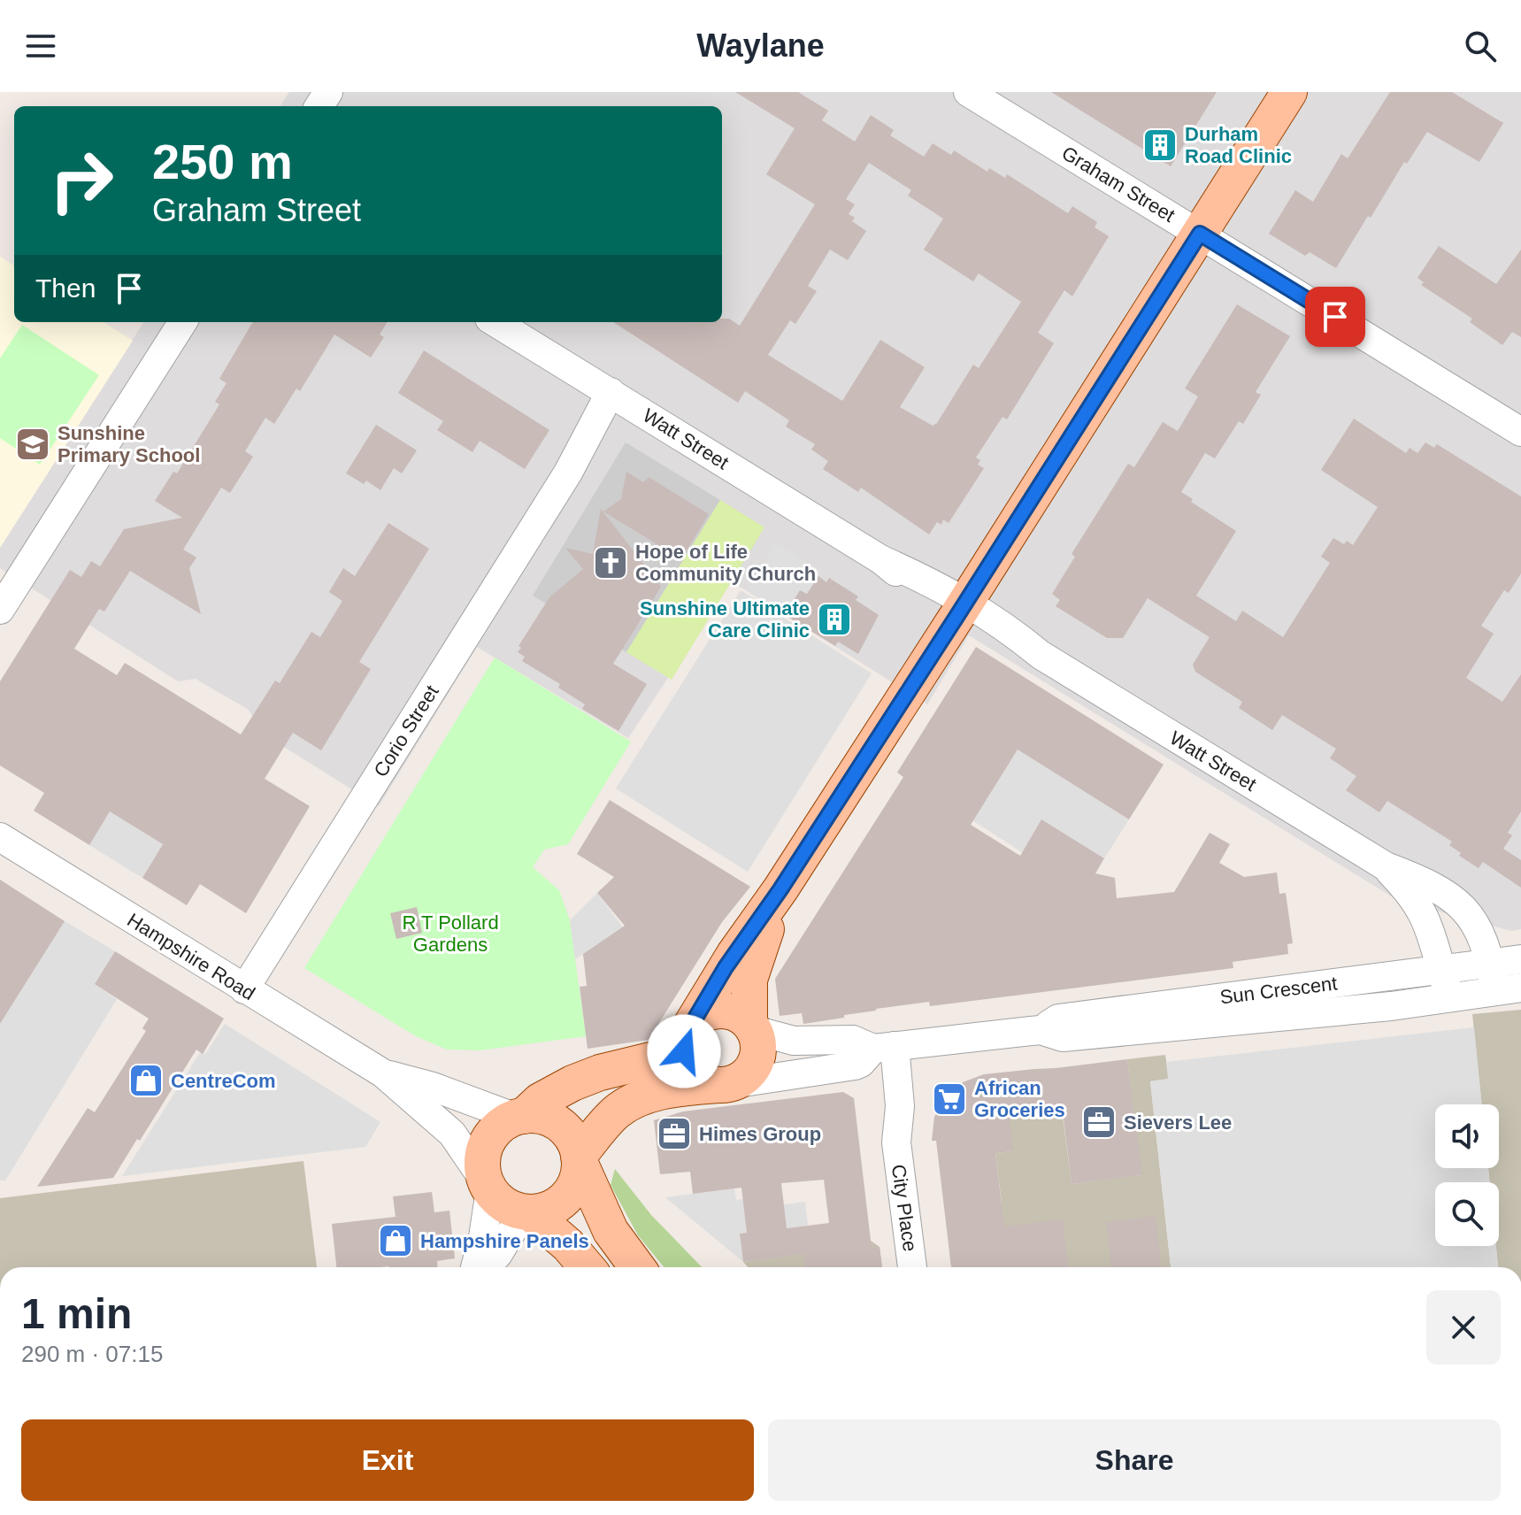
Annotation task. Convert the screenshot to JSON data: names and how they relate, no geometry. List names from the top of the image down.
{
  "streets": {
    "main road": ["Sun Crescent"],
    "street": [
      "Graham Street",
      "Watt Street",
      "Corio Street",
      "Hampshire Road",
      "City Place"
    ]
  },
  "crossings": [
    ["Watt Street", "Corio Street"],
    ["Watt Street", "Sun Crescent"],
    ["Corio Street", "Hampshire Road"],
    ["Hampshire Road", "Sun Crescent"],
    ["Sun Crescent", "City Place"]
  ],
  "parks": ["R T Pollard Gardens"],
  "places": {
    "building": ["Durham Road Clinic", "Sunshine Ultimate Care Clinic"],
    "school or university": ["Sunshine Primary School"],
    "church": ["Hope of Life Community Church"],
    "shop": ["CentreCom", "Hampshire Panels"],
    "supermarket": ["African Groceries"],
    "office": ["Sievers Lee", "Himes Group"]
  },
  "page": {
    "header": "Waylane",
    "turn": ["250 m", "Graham Street"],
    "then": "Then",
    "heading": ["1 min", "290 m · 07:15"],
    "buttons": ["Exit", "Share"]
  }
}
